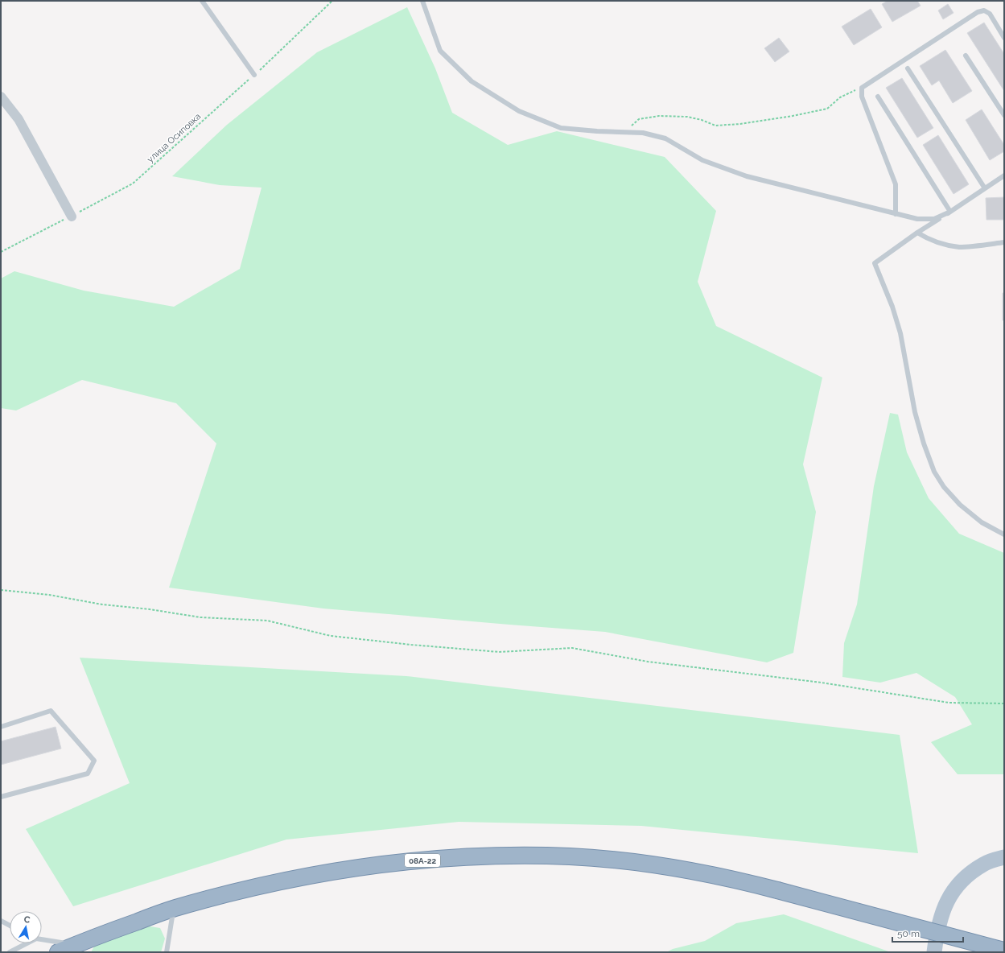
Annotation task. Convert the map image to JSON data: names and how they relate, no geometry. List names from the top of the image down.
{
  "streets": {
    "highway": ["08А-22"],
    "path": ["улица Осиповка"]
  },
  "scale_bar": "50 m",
  "north": "top"
}
